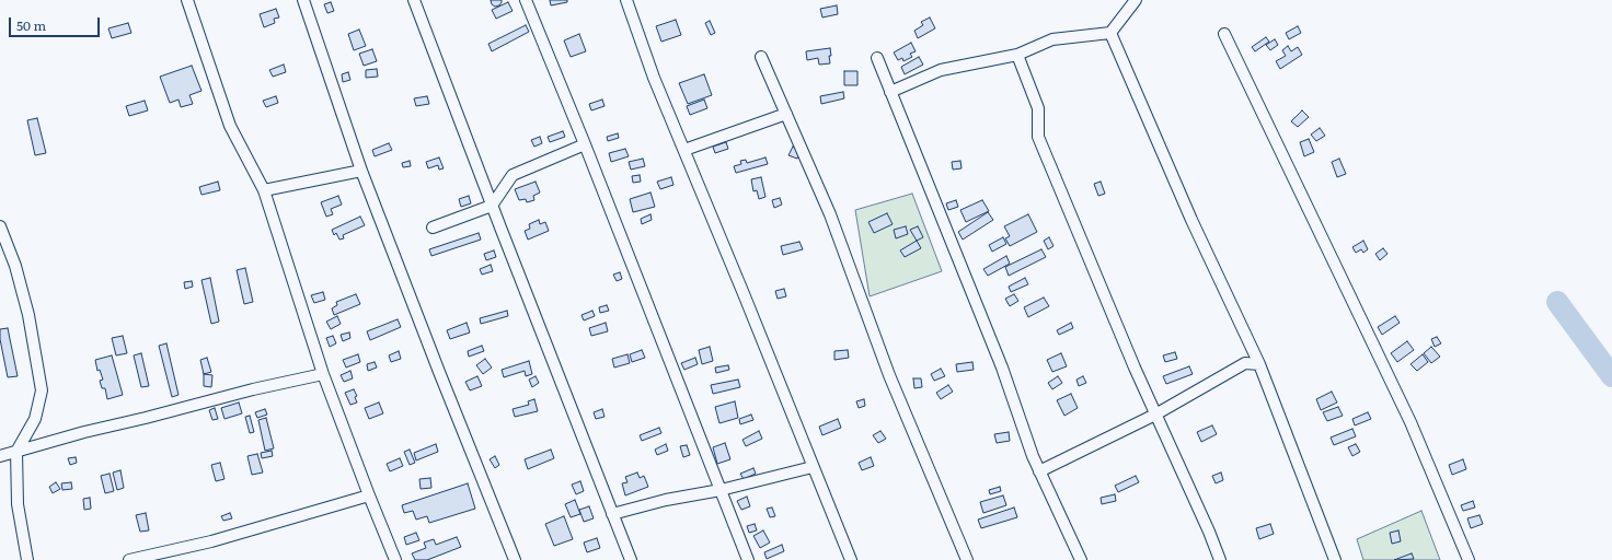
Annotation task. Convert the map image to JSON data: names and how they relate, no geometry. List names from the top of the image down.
{
  "scale_bar": "50 m"
}
